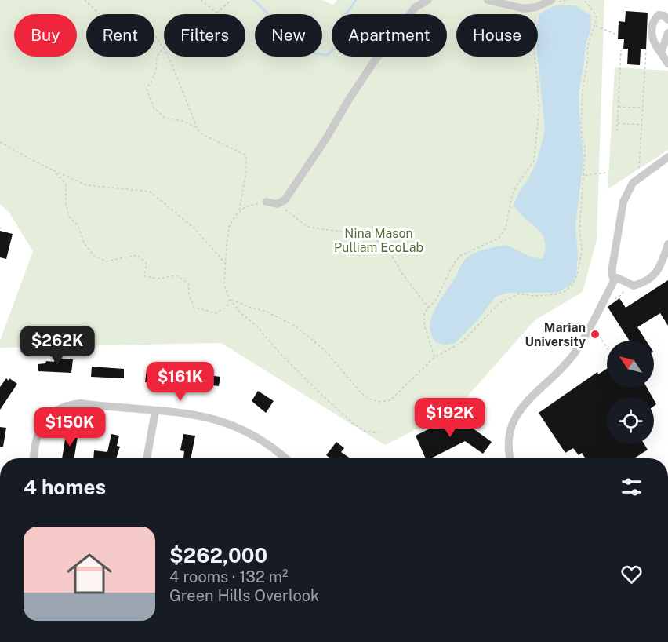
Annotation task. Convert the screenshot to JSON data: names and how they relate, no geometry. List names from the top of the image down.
{
  "parks": ["Nina Mason Pulliam EcoLab"],
  "places": ["Marian University"],
  "north": "top left",
  "page": {
    "chip": [
      "Buy",
      "Rent",
      "Filters",
      "New",
      "Apartment",
      "House"
    ],
    "price": [
      "$262K",
      "$161K",
      "$192K",
      "$150K"
    ],
    "heading": "4 homes",
    "list": [
      {
        "name": "$262,000",
        "note": "4 rooms · 132 m² · Green Hills Overlook"
      }
    ]
  }
}
